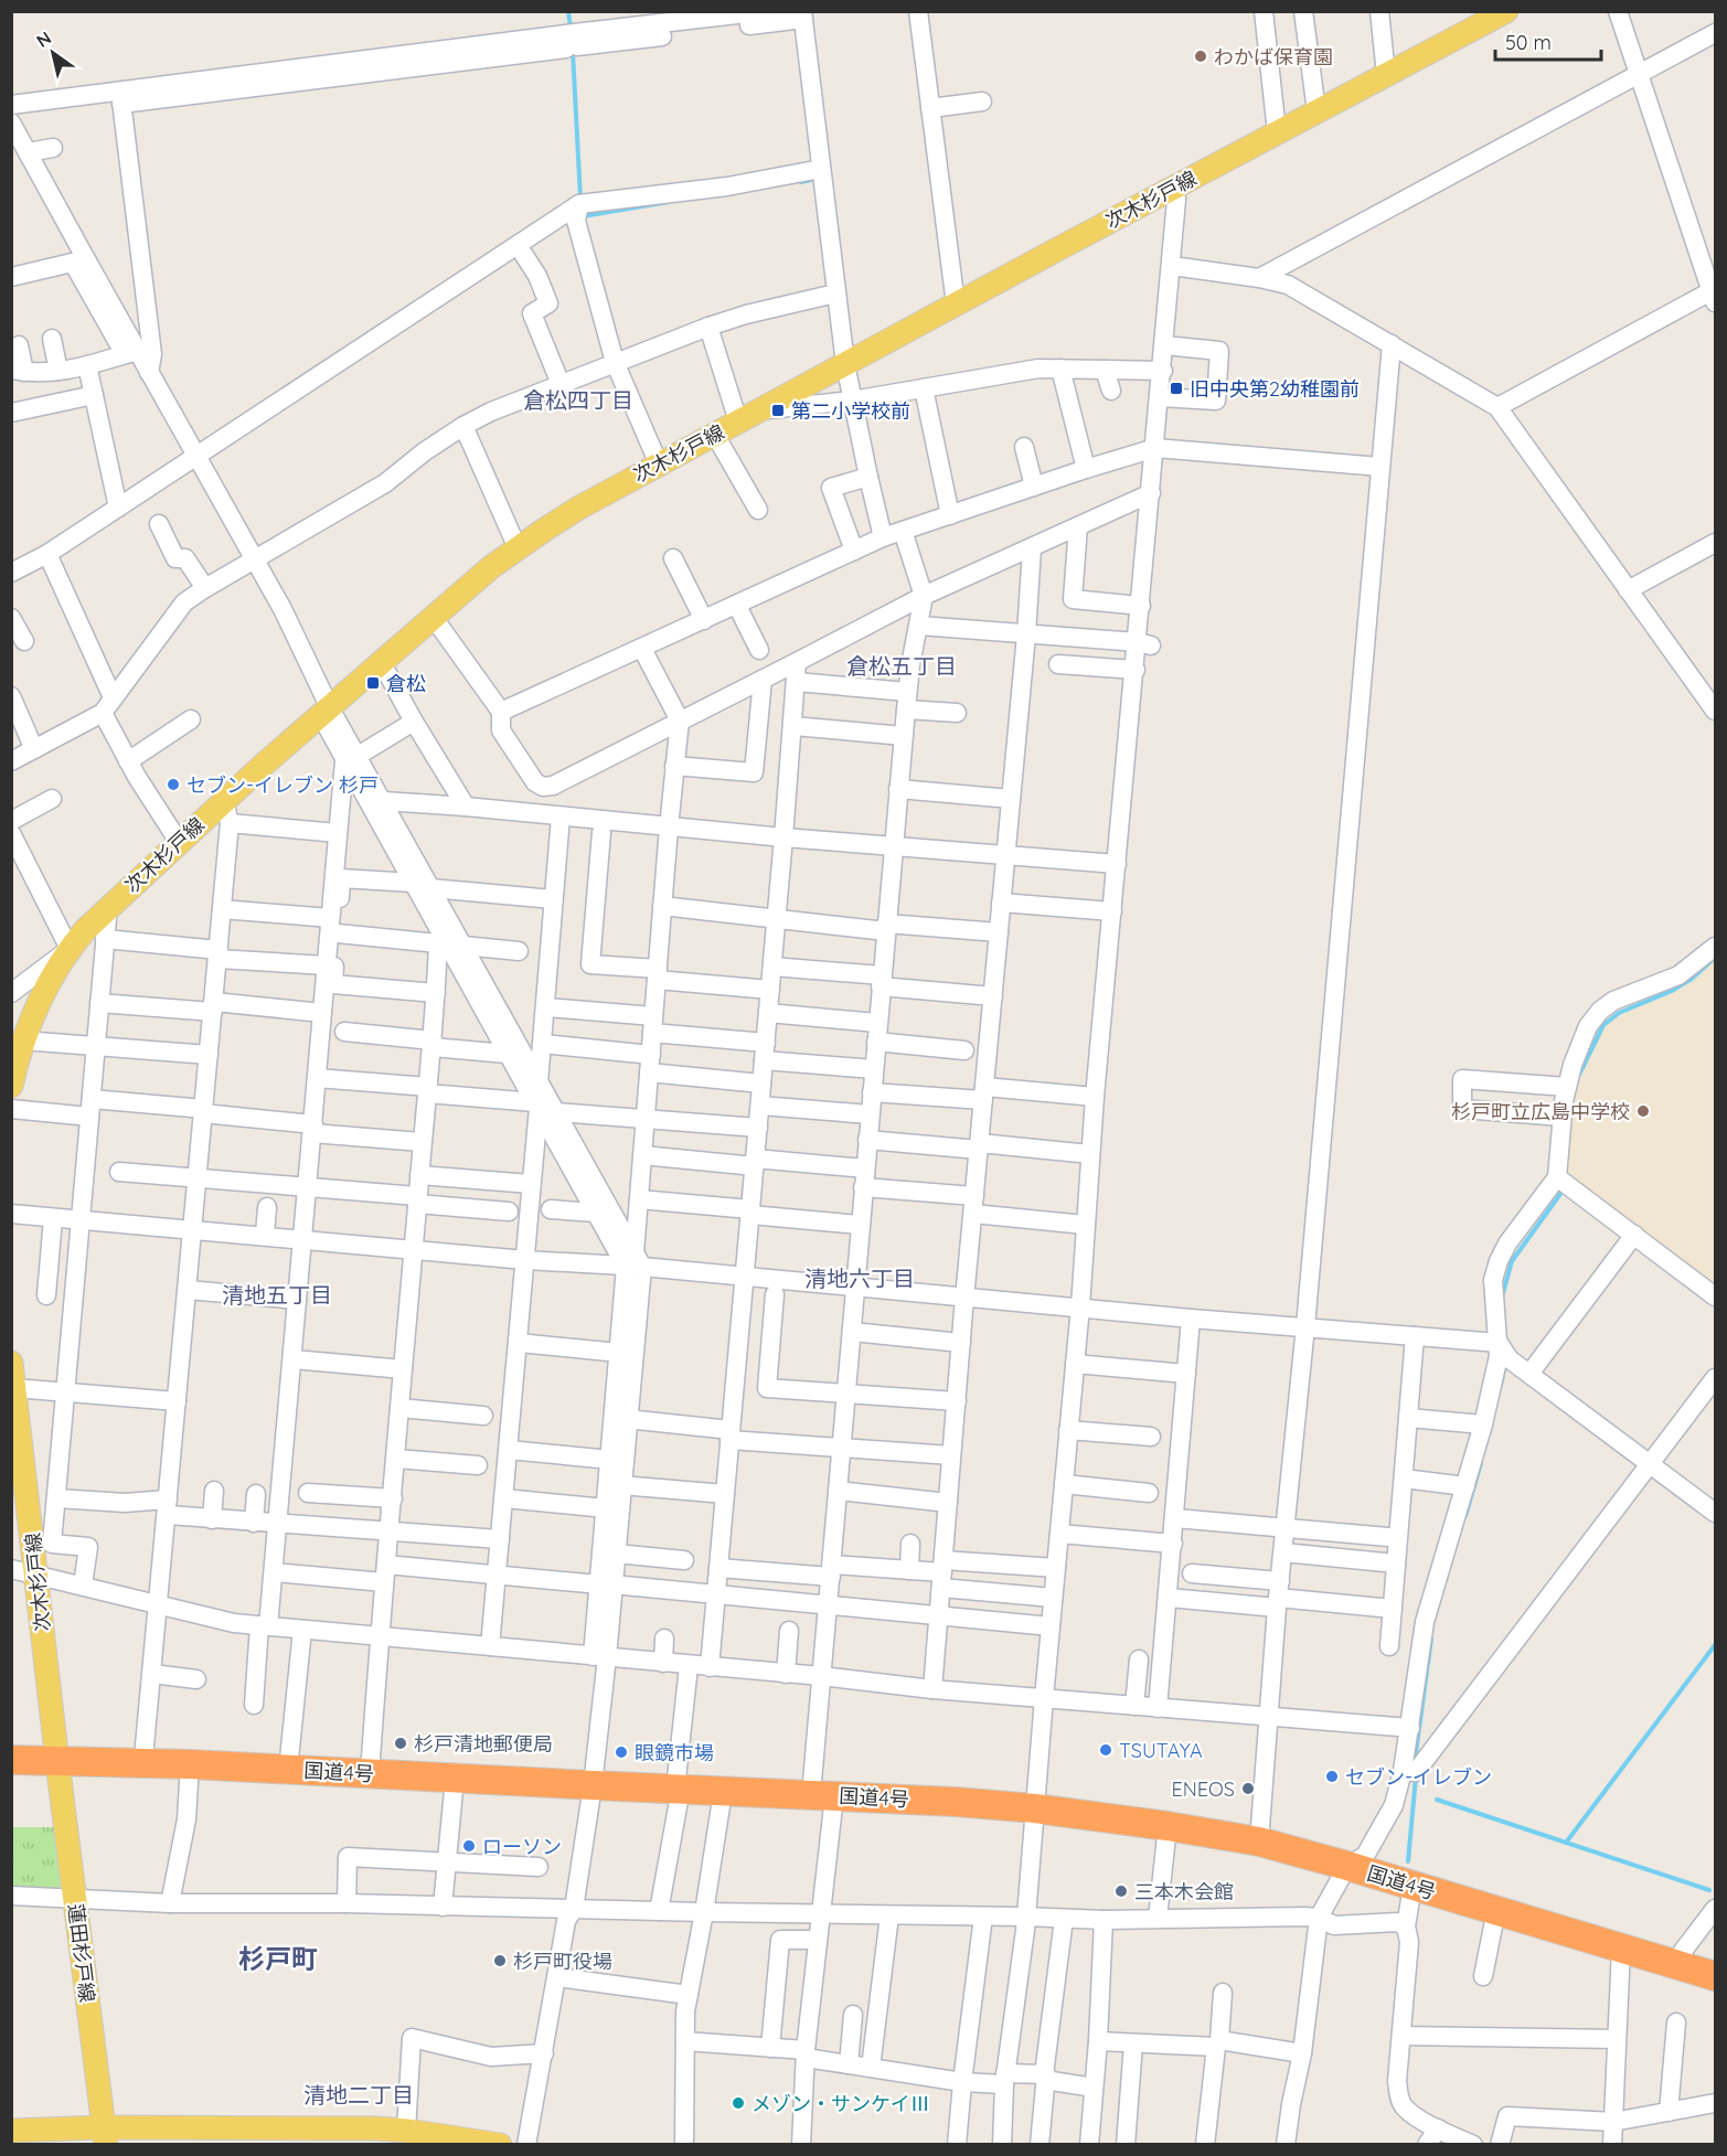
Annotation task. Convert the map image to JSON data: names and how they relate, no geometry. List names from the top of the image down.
{
  "streets": {
    "highway": ["国道4号"],
    "main road": ["次木杉戸線", "蓮田杉戸線"]
  },
  "crossings": [
    ["次木杉戸線", "国道4号"],
    ["次木杉戸線", "蓮田杉戸線"],
    ["国道4号", "蓮田杉戸線"]
  ],
  "districts": [
    "倉松四丁目",
    "倉松五丁目",
    "清地六丁目",
    "清地五丁目",
    "杉戸町",
    "清地二丁目"
  ],
  "places": {
    "other": [
      "わかば保育園",
      "セブン-イレブン 杉戸",
      "杉戸町立広島中学校",
      "杉戸清地郵便局",
      "TSUTAYA",
      "眼鏡市場",
      "セブン-イレブン",
      "ENEOS",
      "ローソン",
      "三本木会館",
      "杉戸町役場",
      "メゾン・サンケイⅢ"
    ],
    "transit": ["旧中央第2幼稚園前", "第二小学校前", "倉松"]
  },
  "scale_bar": "50 m",
  "north": "top left"
}
